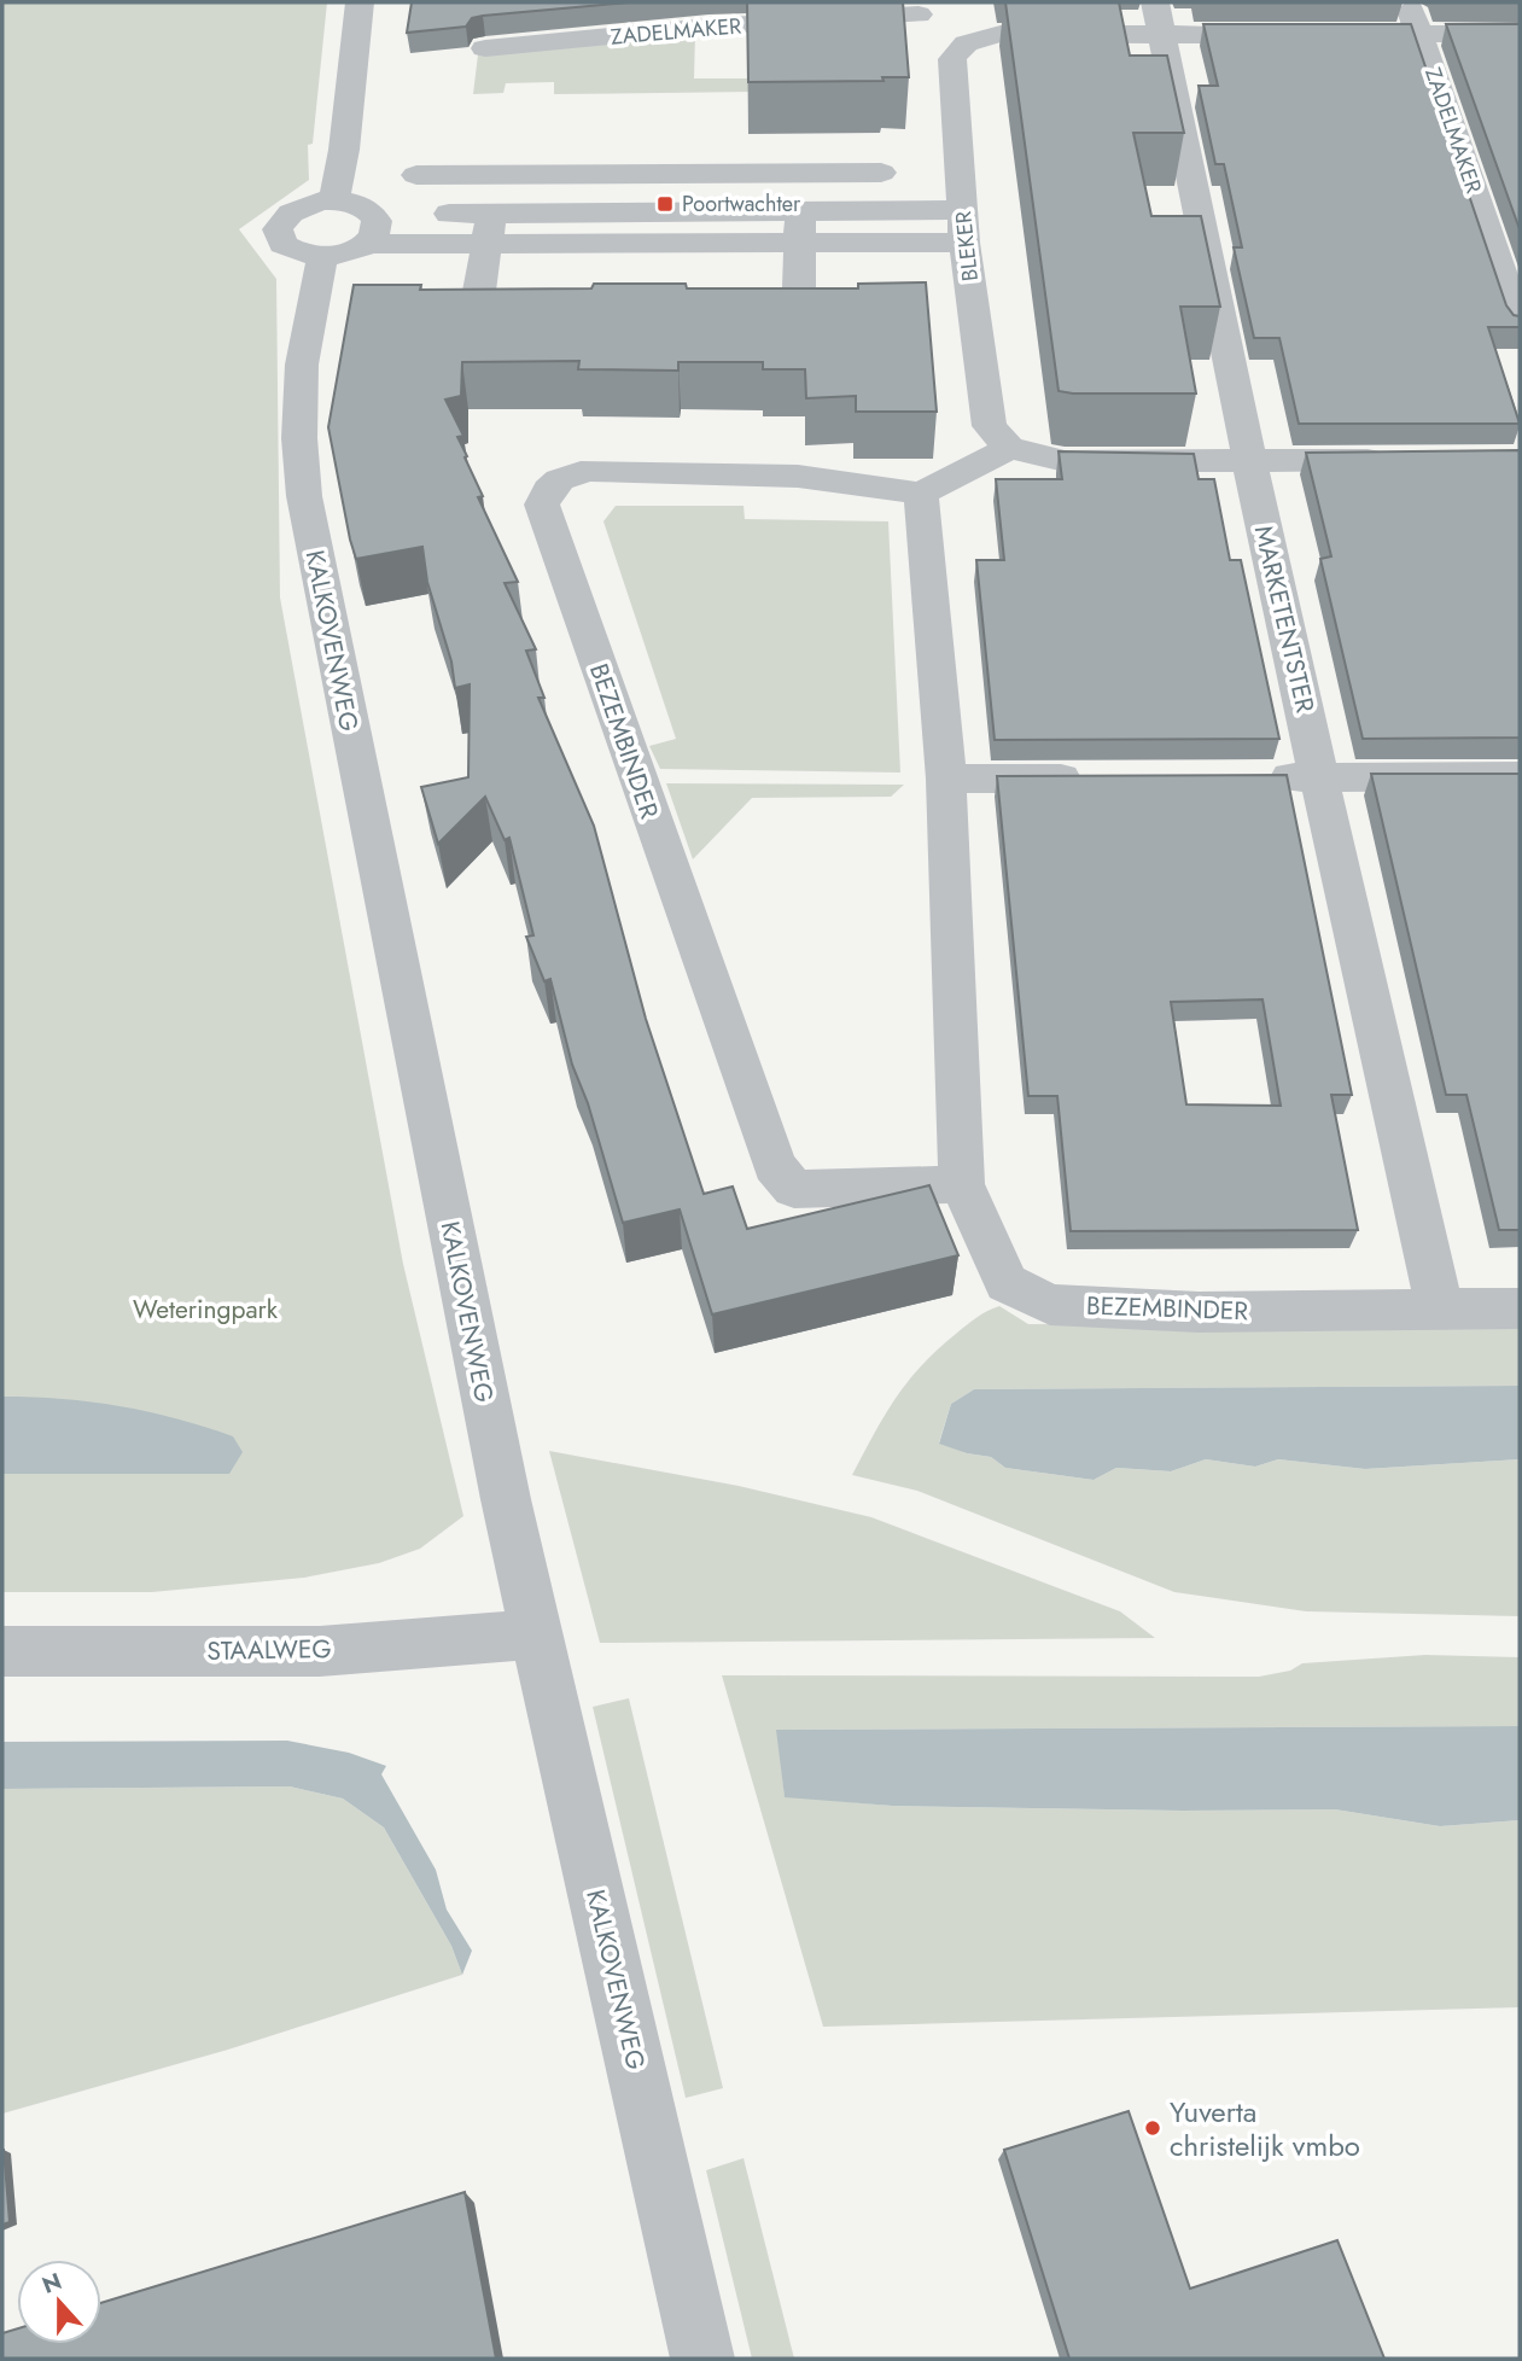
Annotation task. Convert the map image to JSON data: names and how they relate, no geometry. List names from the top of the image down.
{
  "streets": {
    "street": [
      "ZADELMAKER",
      "BLEKER",
      "MARKETENTSTER",
      "KALKOVENWEG",
      "BEZEMBINDER",
      "STAALWEG"
    ]
  },
  "crossings": [
    ["KALKOVENWEG", "STAALWEG"]
  ],
  "parks": ["Weteringpark"],
  "places": {
    "transit": ["Poortwachter"],
    "other": ["Yuverta christelijk vmbo"]
  },
  "north": "top"
}
